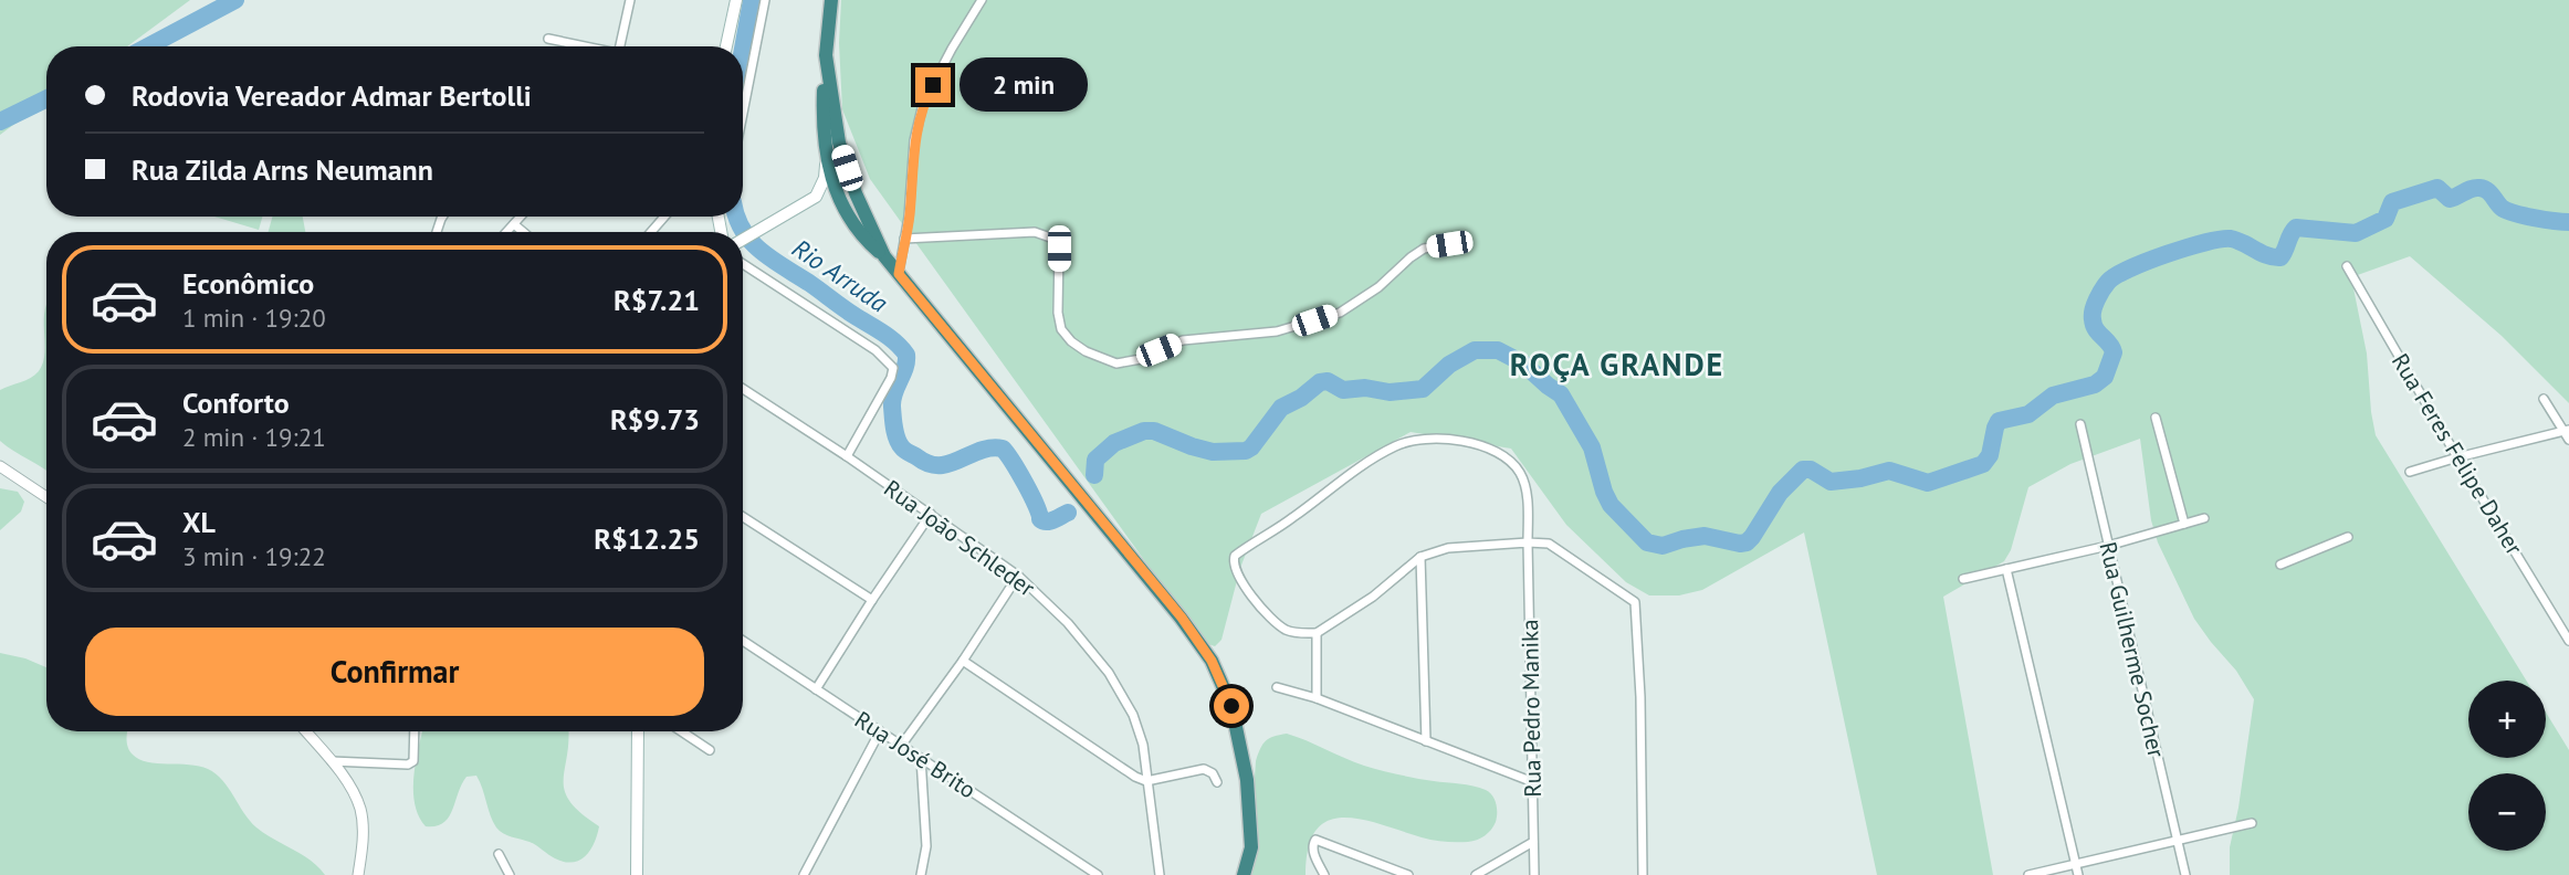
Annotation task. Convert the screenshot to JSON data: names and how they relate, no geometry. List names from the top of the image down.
{
  "streets": {
    "street": [
      "Rua Feres Felipe Daher",
      "Rua João Schleder",
      "Rua Guilherme Socher",
      "Rua Pedro Manika",
      "Rua José Brito"
    ]
  },
  "districts": ["ROÇA GRANDE"],
  "water": ["Rio Arruda"],
  "page": {
    "banner": ["Rodovia Vereador Admar Bertolli", "Rua Zilda Arns Neumann"],
    "bubble": "2 min",
    "list": [
      {
        "name": "Econômico",
        "note": "1 min · 19:20",
        "value": "R$7.21"
      },
      {
        "name": "Conforto",
        "note": "2 min · 19:21",
        "value": "R$9.73"
      },
      {
        "name": "XL",
        "note": "3 min · 19:22",
        "value": "R$12.25"
      }
    ],
    "buttons": "Confirmar",
    "map_buttons": ["+", "−"]
  }
}
